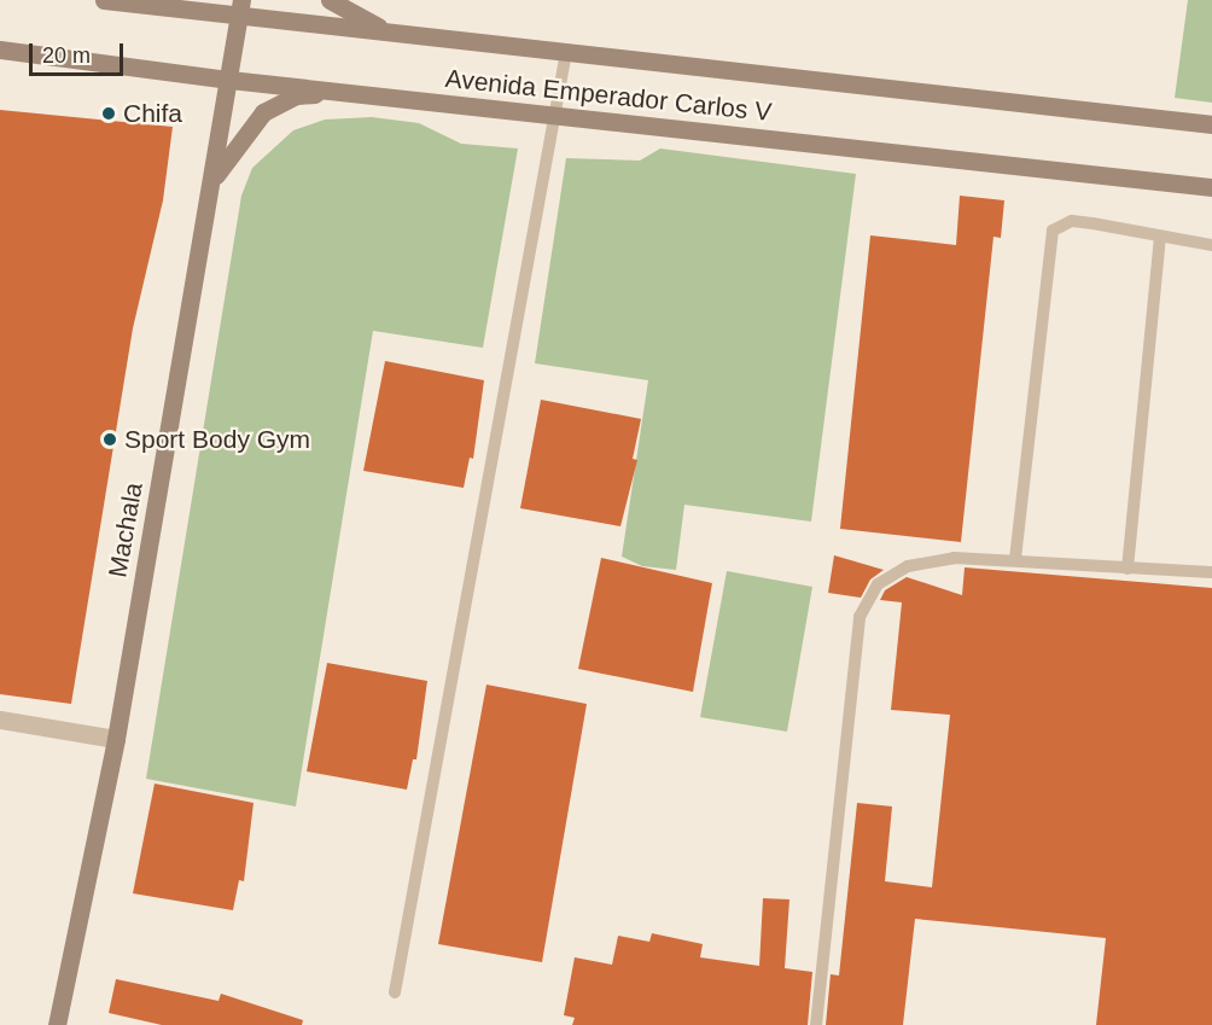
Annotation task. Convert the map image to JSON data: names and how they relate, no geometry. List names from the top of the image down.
{
  "streets": {
    "main road": ["Avenida Emperador Carlos V", "Machala"]
  },
  "crossings": [
    ["Avenida Emperador Carlos V", "Machala"]
  ],
  "places": ["Chifa", "Sport Body Gym"],
  "scale_bar": "20 m"
}
